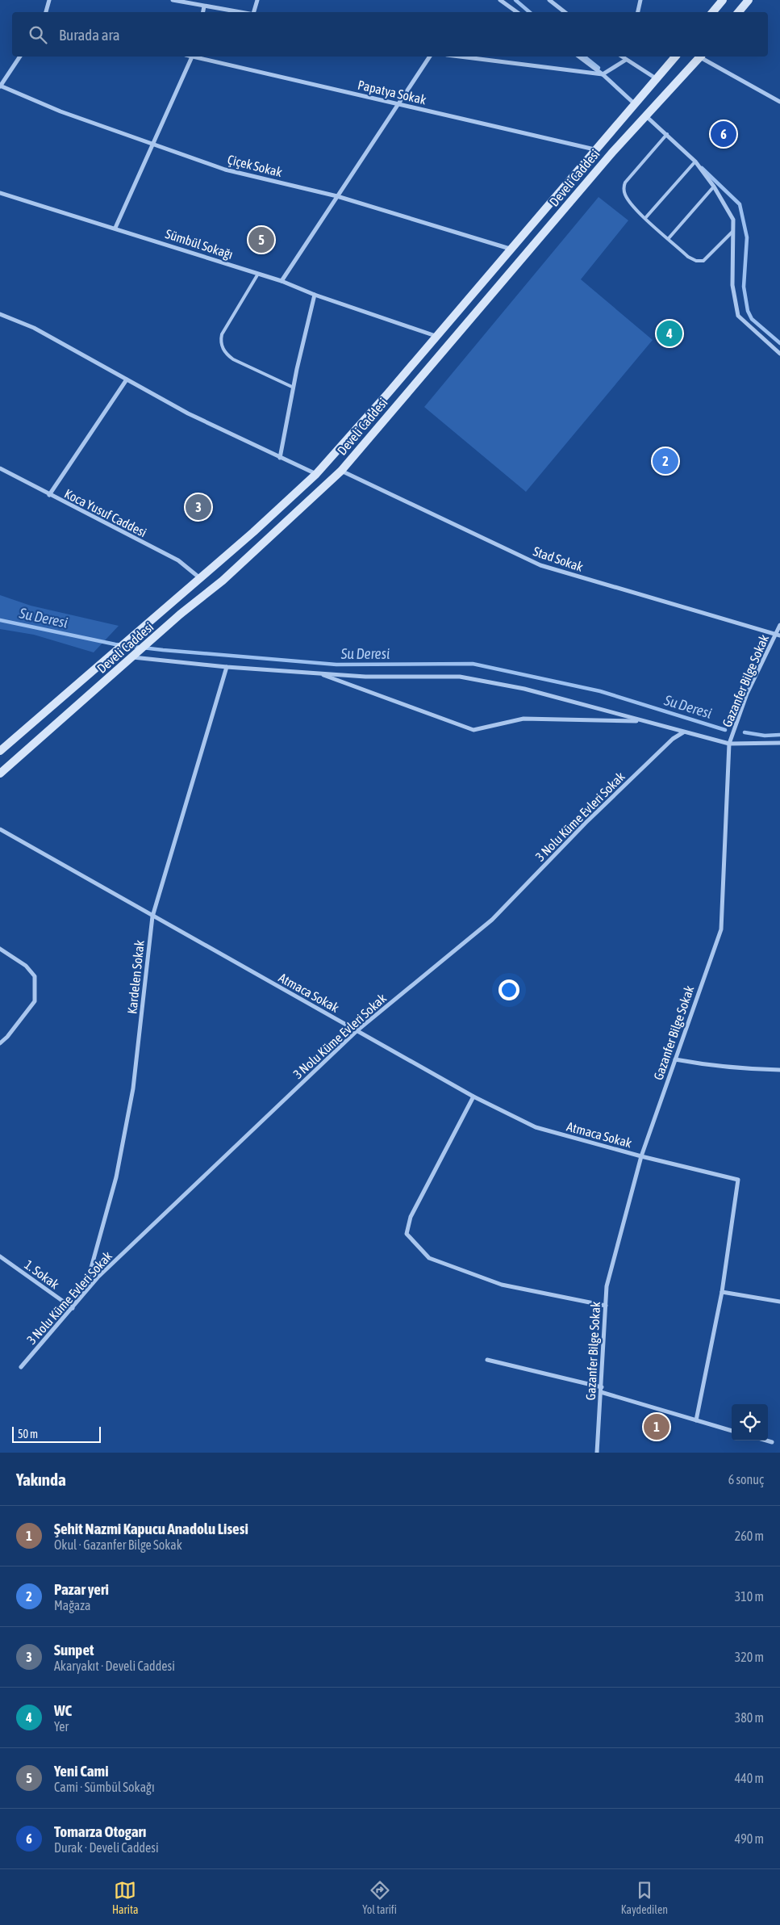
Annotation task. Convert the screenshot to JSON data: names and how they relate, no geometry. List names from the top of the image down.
{
  "streets": {
    "main road": ["Develi Caddesi"],
    "street": [
      "Papatya Sokak",
      "Çiçek Sokak",
      "Sümbül Sokağı",
      "Koca Yusuf Caddesi",
      "Stad Sokak",
      "Gazanfer Bilge Sokak",
      "3 Nolu Küme Evleri Sokak",
      "Kardelen Sokak",
      "Atmaca Sokak",
      "1. Sokak"
    ]
  },
  "crossings": [
    ["Papatya Sokak", "Develi Caddesi"],
    ["Çiçek Sokak", "Develi Caddesi"],
    ["Develi Caddesi", "Sümbül Sokağı"],
    ["Develi Caddesi", "Koca Yusuf Caddesi"],
    ["Develi Caddesi", "Stad Sokak"],
    ["Stad Sokak", "Gazanfer Bilge Sokak"],
    ["Gazanfer Bilge Sokak", "Atmaca Sokak"],
    ["3 Nolu Küme Evleri Sokak", "Kardelen Sokak"],
    ["3 Nolu Küme Evleri Sokak", "Atmaca Sokak"],
    ["3 Nolu Küme Evleri Sokak", "1. Sokak"],
    ["Kardelen Sokak", "Atmaca Sokak"]
  ],
  "water": ["Su Deresi"],
  "scale_bar": "50 m",
  "page": {
    "search": "Burada ara",
    "pins": [
      "6",
      "5",
      "4",
      "2",
      "3",
      "1"
    ],
    "scale": "50 m",
    "heading": ["Yakında", "6 sonuç"],
    "list": [
      {
        "mark": "1",
        "name": "Şehit Nazmi Kapucu Anadolu Lisesi",
        "note": "Okul · Gazanfer Bilge Sokak",
        "value": "260 m"
      },
      {
        "mark": "2",
        "name": "Pazar yeri",
        "note": "Mağaza",
        "value": "310 m"
      },
      {
        "mark": "3",
        "name": "Sunpet",
        "note": "Akaryakıt · Develi Caddesi",
        "value": "320 m"
      },
      {
        "mark": "4",
        "name": "WC",
        "note": "Yer",
        "value": "380 m"
      },
      {
        "mark": "5",
        "name": "Yeni Cami",
        "note": "Cami · Sümbül Sokağı",
        "value": "440 m"
      },
      {
        "mark": "6",
        "name": "Tomarza Otogarı",
        "note": "Durak · Develi Caddesi",
        "value": "490 m"
      }
    ],
    "nav": ["Harita", "Yol tarifi", "Kaydedilen"]
  }
}
